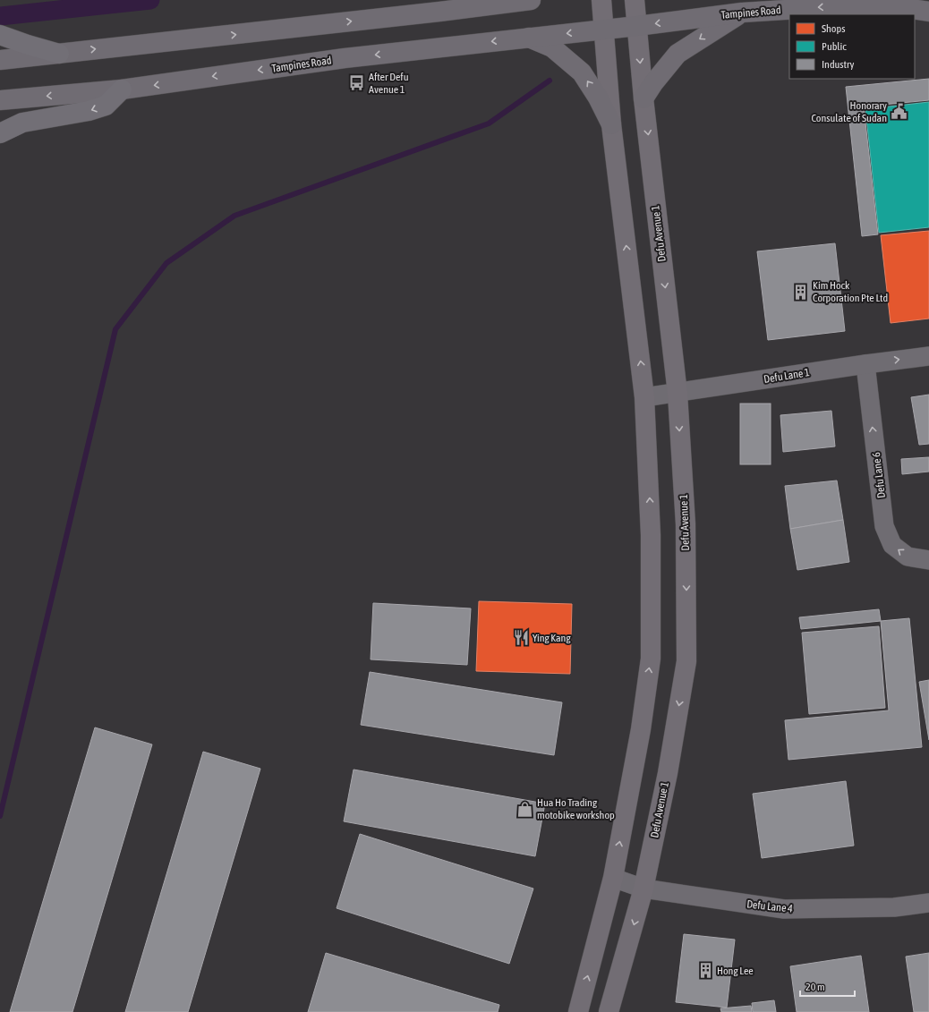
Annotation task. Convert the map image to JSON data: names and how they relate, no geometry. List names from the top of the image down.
{
  "streets": {
    "main road": ["Tampines Road", "Defu Avenue 1"],
    "street": ["Defu Lane 1", "Defu Lane 6", "Defu Lane 4"]
  },
  "crossings": [
    ["Tampines Road", "Defu Avenue 1"],
    ["Defu Avenue 1", "Defu Lane 1"],
    ["Defu Avenue 1", "Defu Lane 4"],
    ["Defu Lane 1", "Defu Lane 6"]
  ],
  "one_way": ["Defu Lane 6"],
  "places": {
    "bus stop": ["After Defu Avenue 1"],
    "public building": ["Honorary Consulate of Sudan"],
    "building": ["Kim Hock Corporation Pte Ltd", "Hong Lee"],
    "restaurant": ["Ying Kang"],
    "shop": ["Hua Ho Trading motobike workshop"]
  },
  "legend": ["Shops", "Public", "Industry"],
  "scale_bar": "20 m"
}
